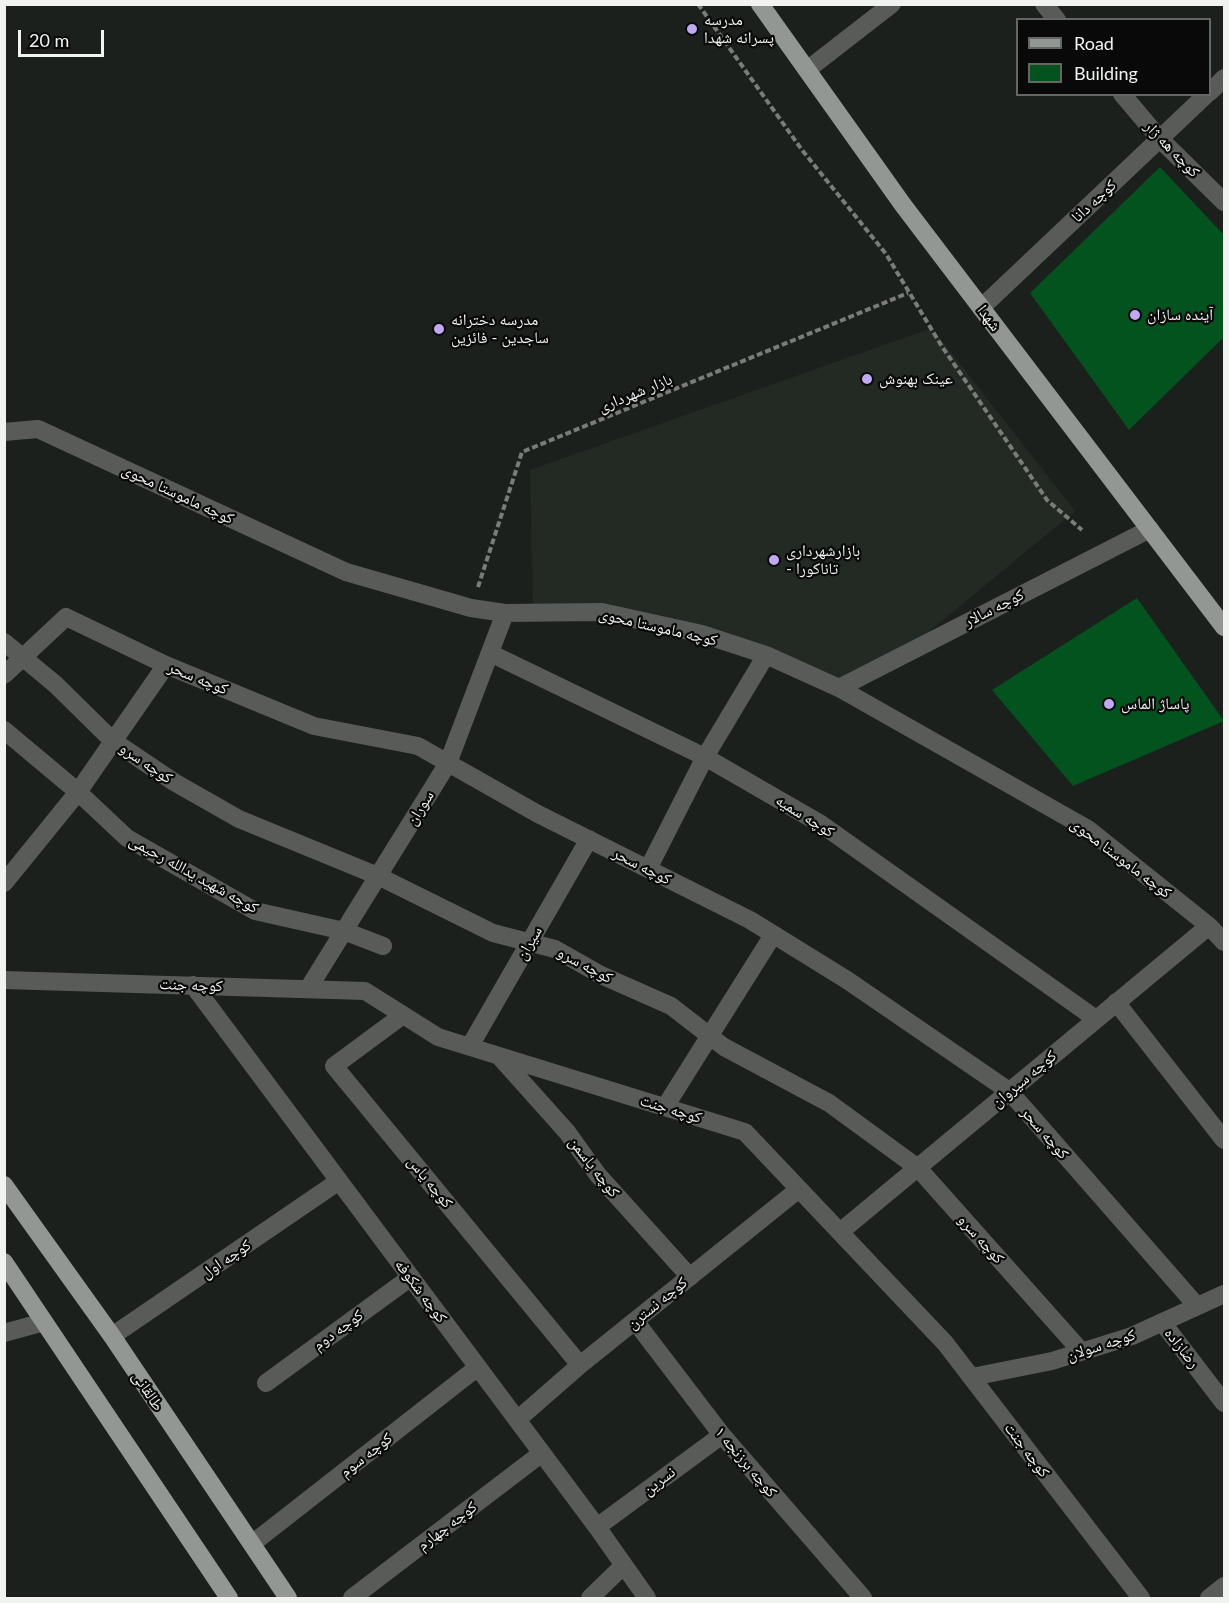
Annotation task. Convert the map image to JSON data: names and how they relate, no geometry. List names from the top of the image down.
{
  "streets": {
    "main road": ["شهدا", "طالقانی"],
    "street": [
      "کوچه هه ژار",
      "کوچه دانا",
      "کوچه ماموستا محوی",
      "کوچه سالار",
      "کوچه سحر",
      "کوچه سرو",
      "سوران",
      "کوچه سمیه",
      "کوچه شهید یدالله رحیمی",
      "سیران",
      "کوچه جنت",
      "کوچه سیروان",
      "کوچه یاسمن",
      "کوچه یاس",
      "کوچه اول",
      "کوچه شکوفه",
      "کوچه نسترن",
      "کوچه دوم",
      "کوچه سولان",
      "رضازاده",
      "کوچه سوم",
      "کوچه برزنجه ۱",
      "نسرین",
      "کوچه چهارم"
    ],
    "path": ["بازار شهرداری"]
  },
  "crossings": [
    ["کوچه هه ژار", "کوچه دانا"],
    ["کوچه دانا", "شهدا"],
    ["شهدا", "کوچه سالار"],
    ["بازار شهرداری", "کوچه ماموستا محوی"],
    ["کوچه ماموستا محوی", "کوچه سالار"],
    ["کوچه ماموستا محوی", "سوران"],
    ["کوچه ماموستا محوی", "کوچه سیروان"],
    ["کوچه سحر", "کوچه سرو"],
    ["کوچه سحر", "سوران"],
    ["کوچه سحر", "سیران"],
    ["کوچه سحر", "کوچه سیروان"],
    ["کوچه سحر", "کوچه سولان"],
    ["کوچه سرو", "سوران"],
    ["کوچه سرو", "سیران"],
    ["کوچه سرو", "کوچه سیروان"],
    ["کوچه سرو", "کوچه سولان"],
    ["سوران", "کوچه سمیه"],
    ["سوران", "کوچه شهید یدالله رحیمی"],
    ["سوران", "کوچه جنت"],
    ["کوچه سمیه", "کوچه سیروان"],
    ["سیران", "کوچه جنت"],
    ["کوچه جنت", "کوچه سیروان"],
    ["کوچه جنت", "کوچه یاسمن"],
    ["کوچه جنت", "کوچه یاس"],
    ["کوچه جنت", "کوچه شکوفه"],
    ["کوچه جنت", "کوچه نسترن"],
    ["کوچه جنت", "کوچه سولان"],
    ["کوچه یاسمن", "کوچه نسترن"],
    ["کوچه یاس", "کوچه نسترن"],
    ["کوچه اول", "کوچه شکوفه"],
    ["کوچه اول", "طالقانی"],
    ["کوچه شکوفه", "کوچه نسترن"],
    ["کوچه شکوفه", "کوچه دوم"],
    ["کوچه شکوفه", "کوچه سوم"],
    ["کوچه شکوفه", "نسرین"],
    ["کوچه شکوفه", "کوچه چهارم"],
    ["کوچه نسترن", "کوچه برزنجه ۱"],
    ["کوچه سولان", "رضازاده"],
    ["طالقانی", "کوچه سوم"],
    ["کوچه برزنجه ۱", "نسرین"]
  ],
  "places": [
    "مدرسه پسرانه شهدا",
    "آینده سازان",
    "مدرسه دخترانه ساجدین - فائزین",
    "عینک بهنوش",
    "بازارشهرداری - تاناکورا",
    "پاساژ الماس"
  ],
  "legend": ["Road", "Building"],
  "scale_bar": "20 m"
}
